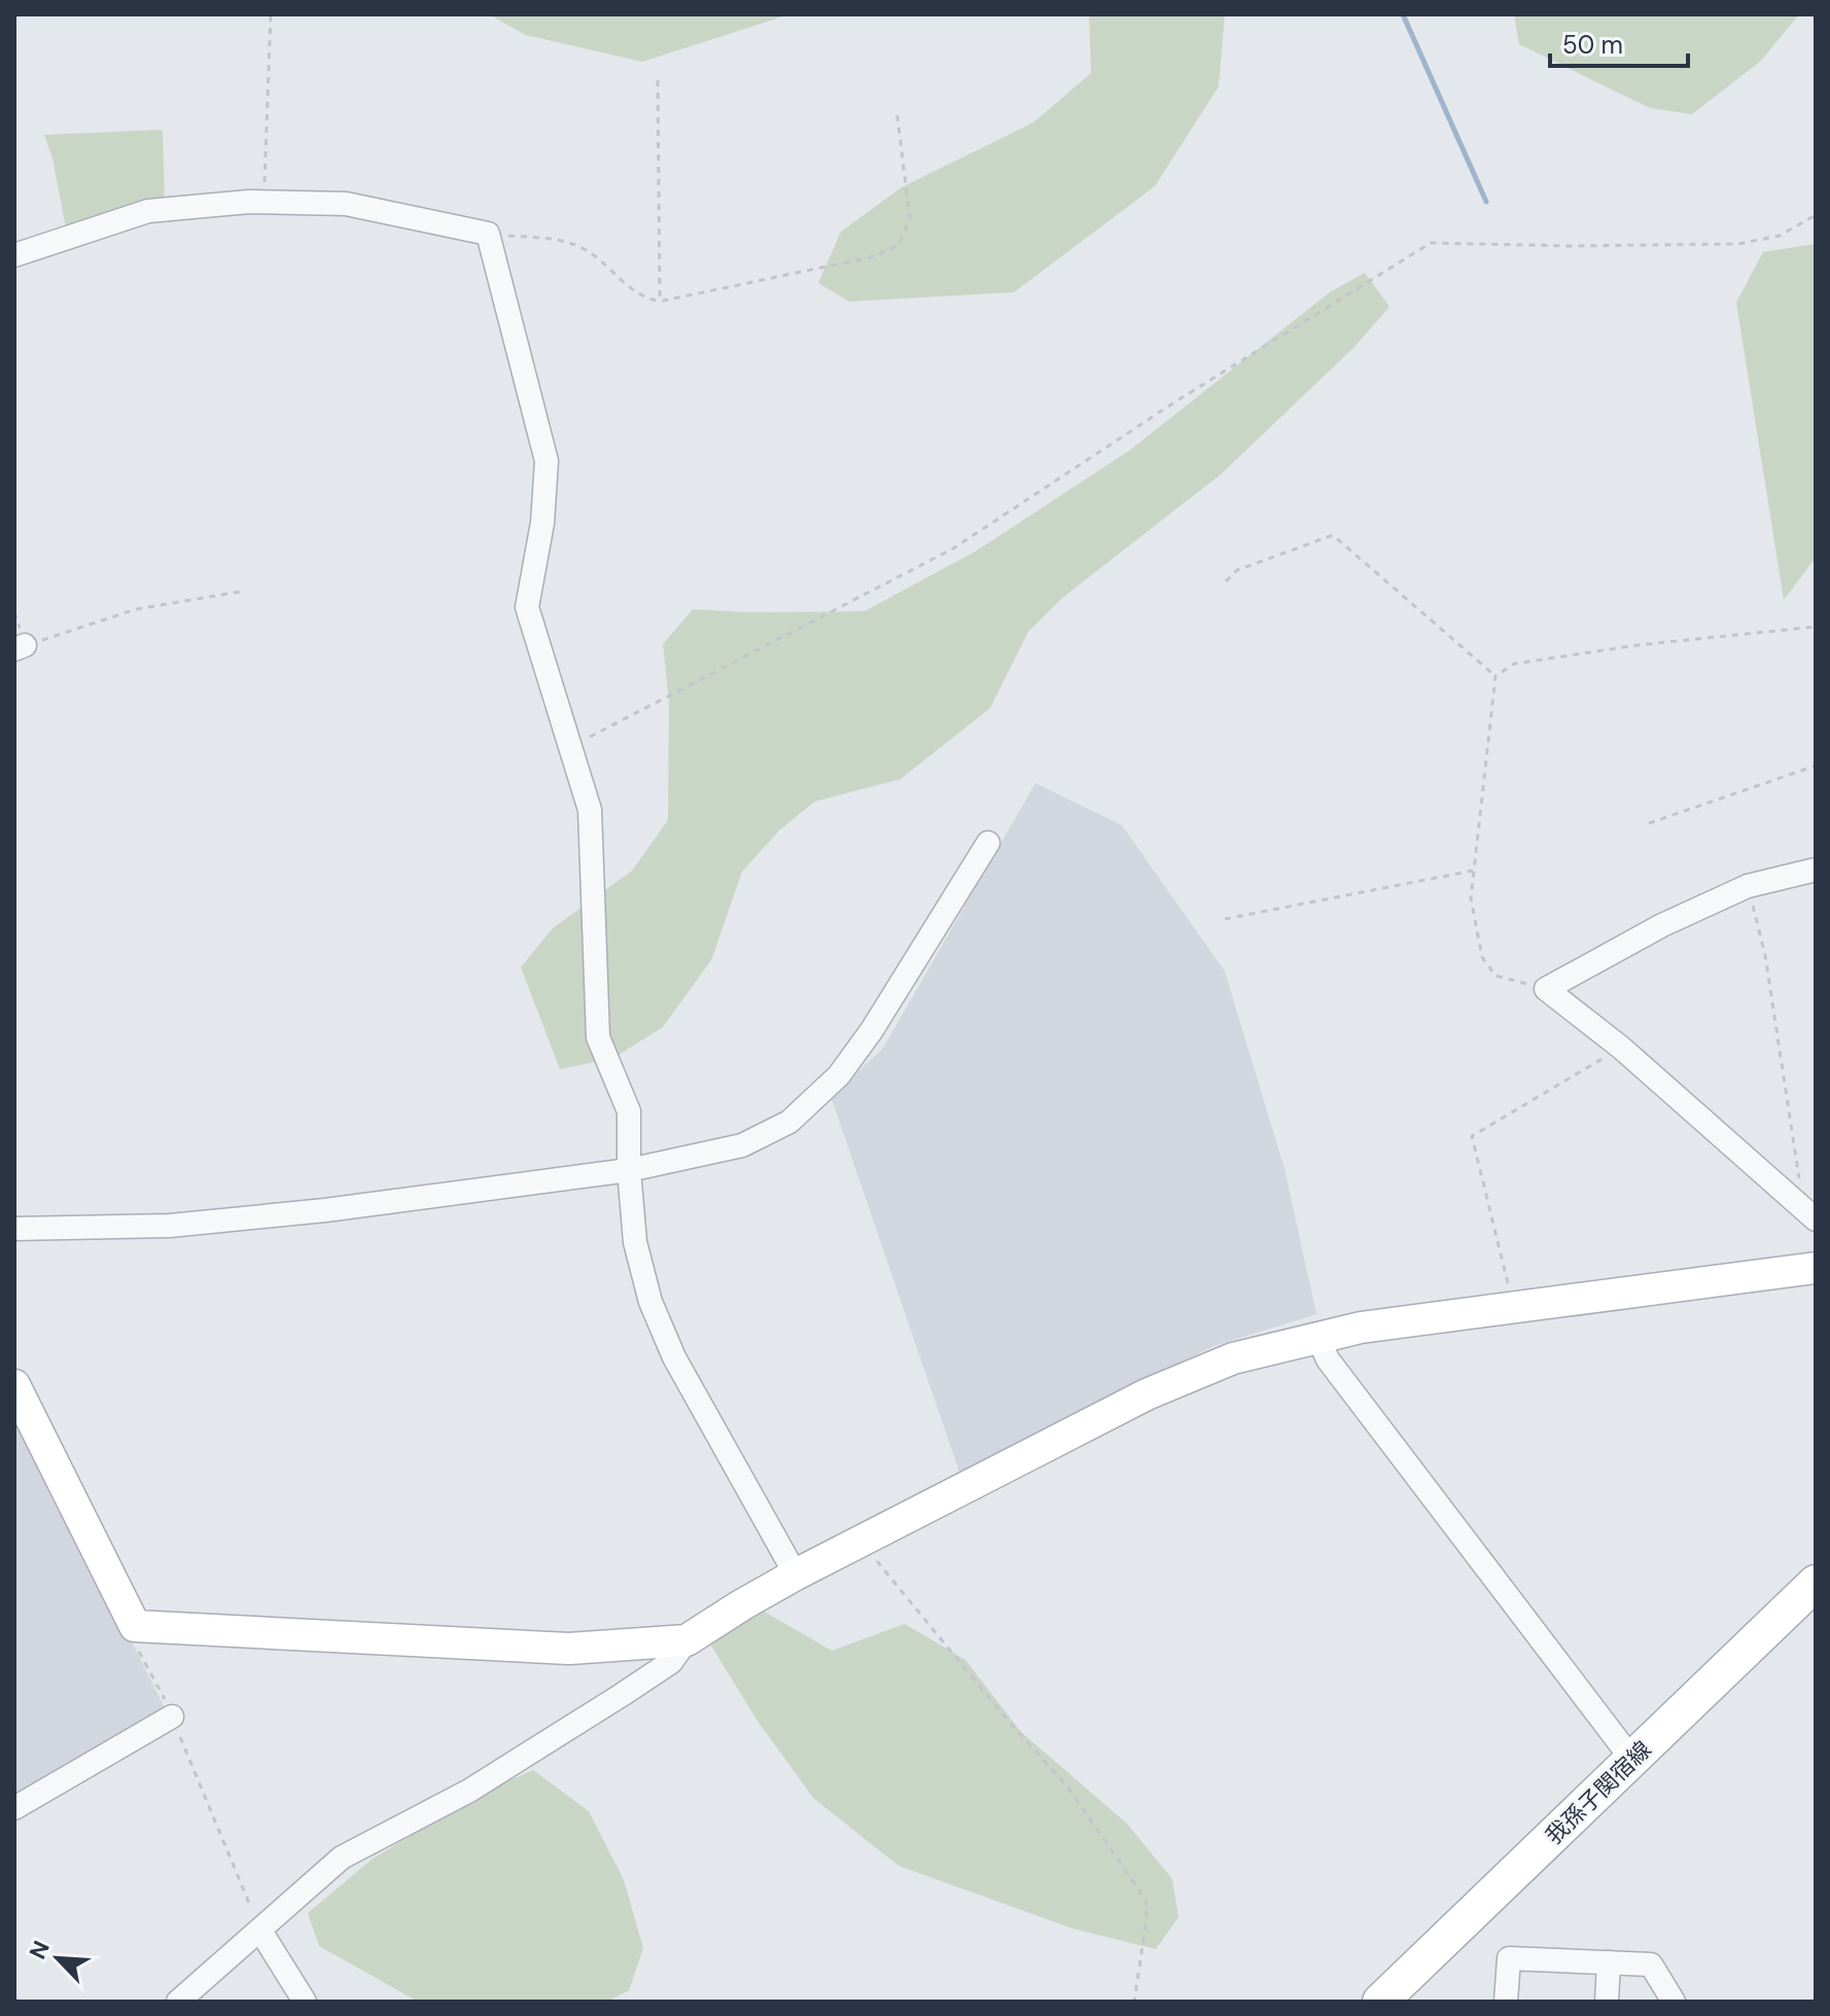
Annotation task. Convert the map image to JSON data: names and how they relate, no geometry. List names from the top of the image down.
{
  "streets": {
    "main road": ["我孫子関宿線"]
  },
  "scale_bar": "50 m",
  "north": "top left"
}
